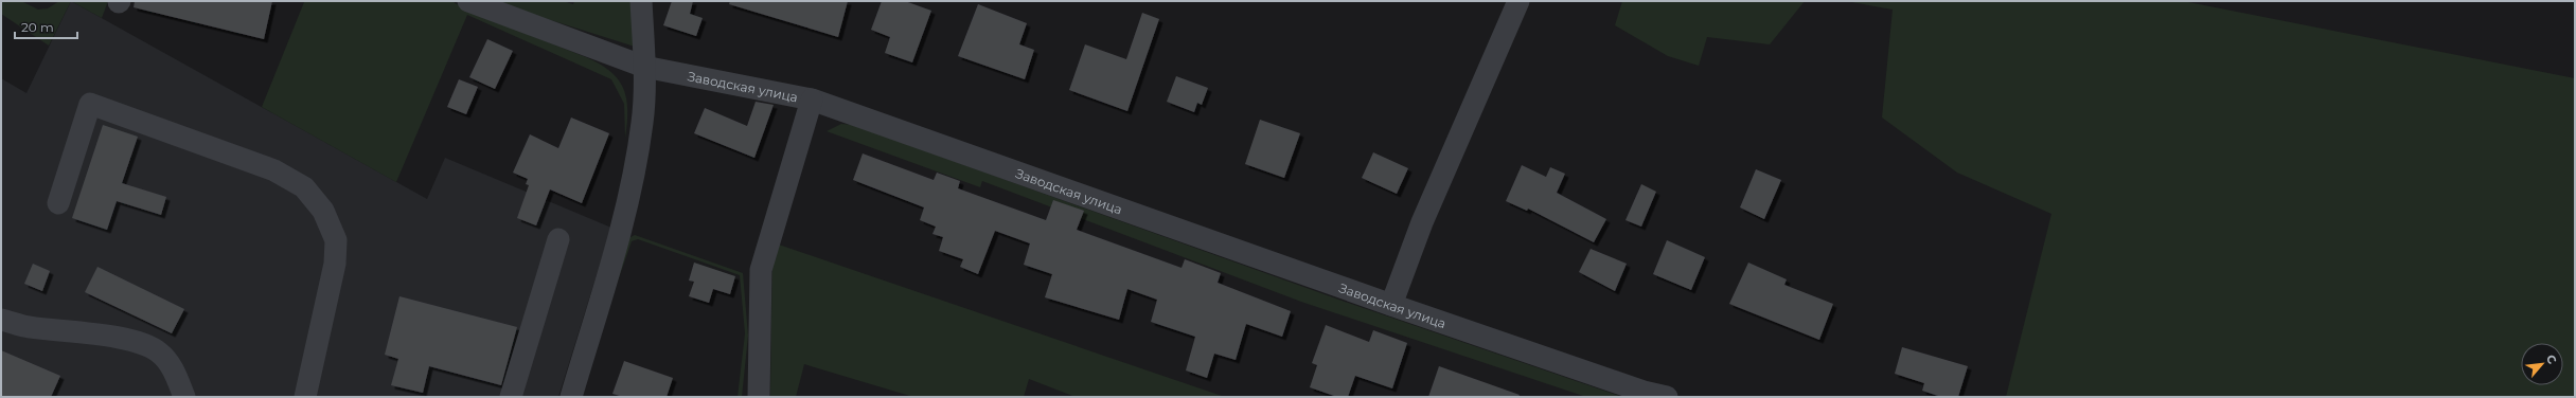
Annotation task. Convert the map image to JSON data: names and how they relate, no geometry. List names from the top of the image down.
{
  "streets": {
    "street": ["Заводская улица"]
  },
  "scale_bar": "20 m",
  "north": "top right"
}
